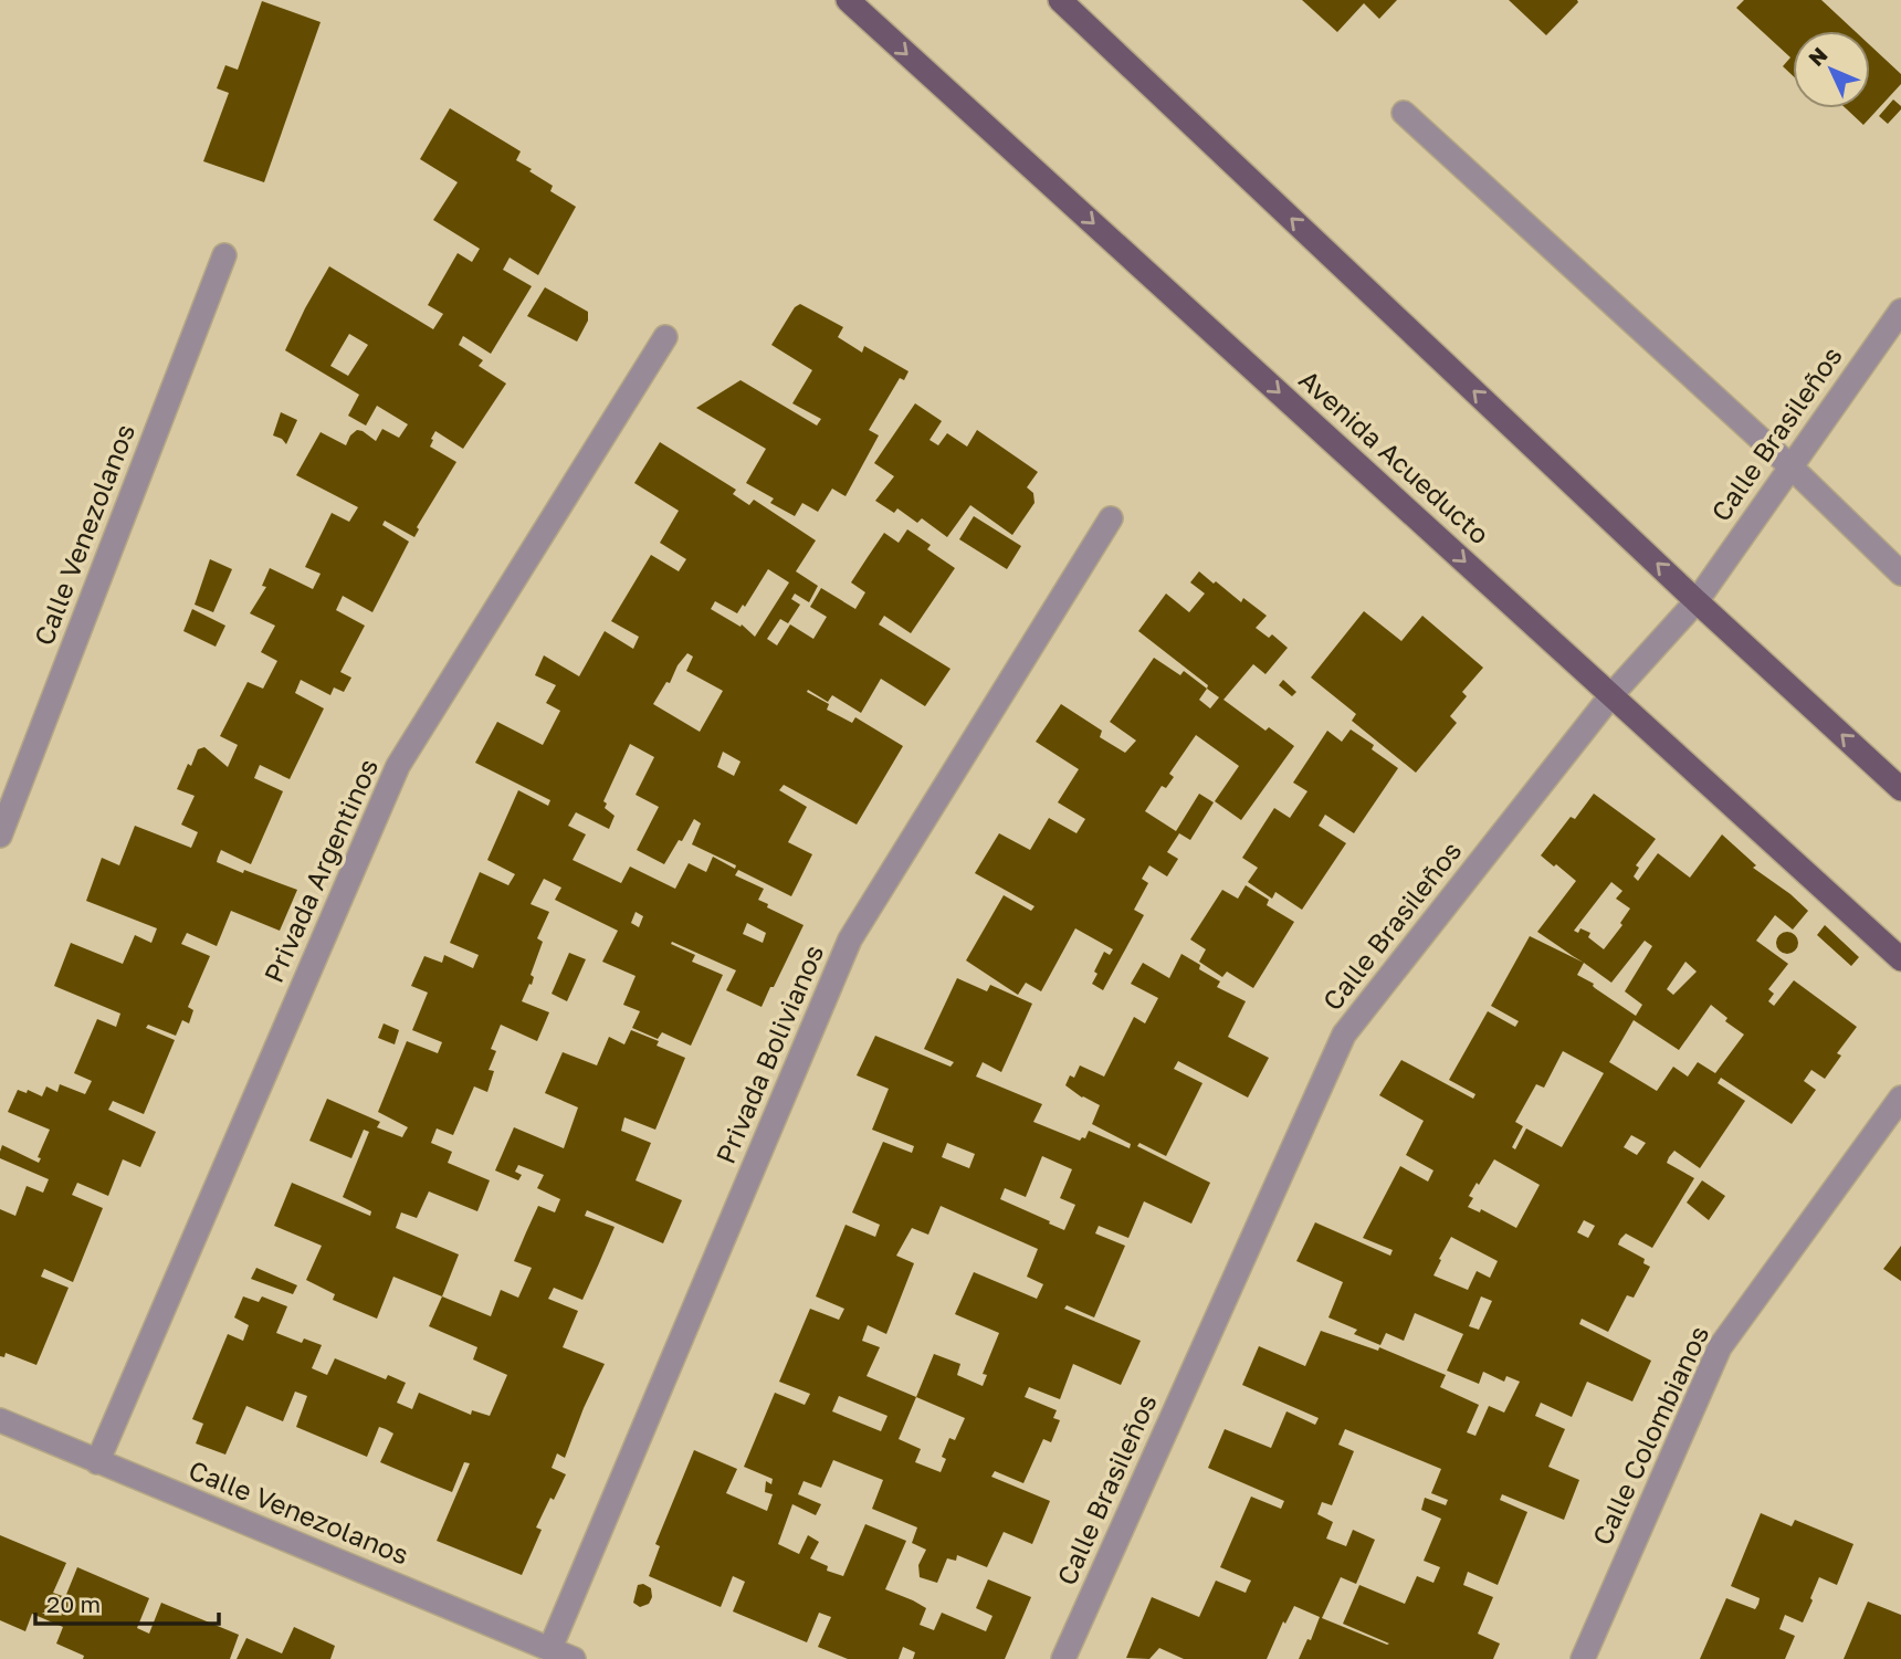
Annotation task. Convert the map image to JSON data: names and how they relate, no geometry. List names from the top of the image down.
{
  "streets": {
    "main road": ["Avenida Acueducto"],
    "street": [
      "Calle Brasileños",
      "Calle Venezolanos",
      "Privada Argentinos",
      "Privada Bolivianos",
      "Calle Colombianos"
    ]
  },
  "crossings": [
    ["Calle Brasileños", "Avenida Acueducto"],
    ["Calle Venezolanos", "Privada Argentinos"],
    ["Calle Venezolanos", "Privada Bolivianos"]
  ],
  "scale_bar": "20 m",
  "north": "top left"
}
